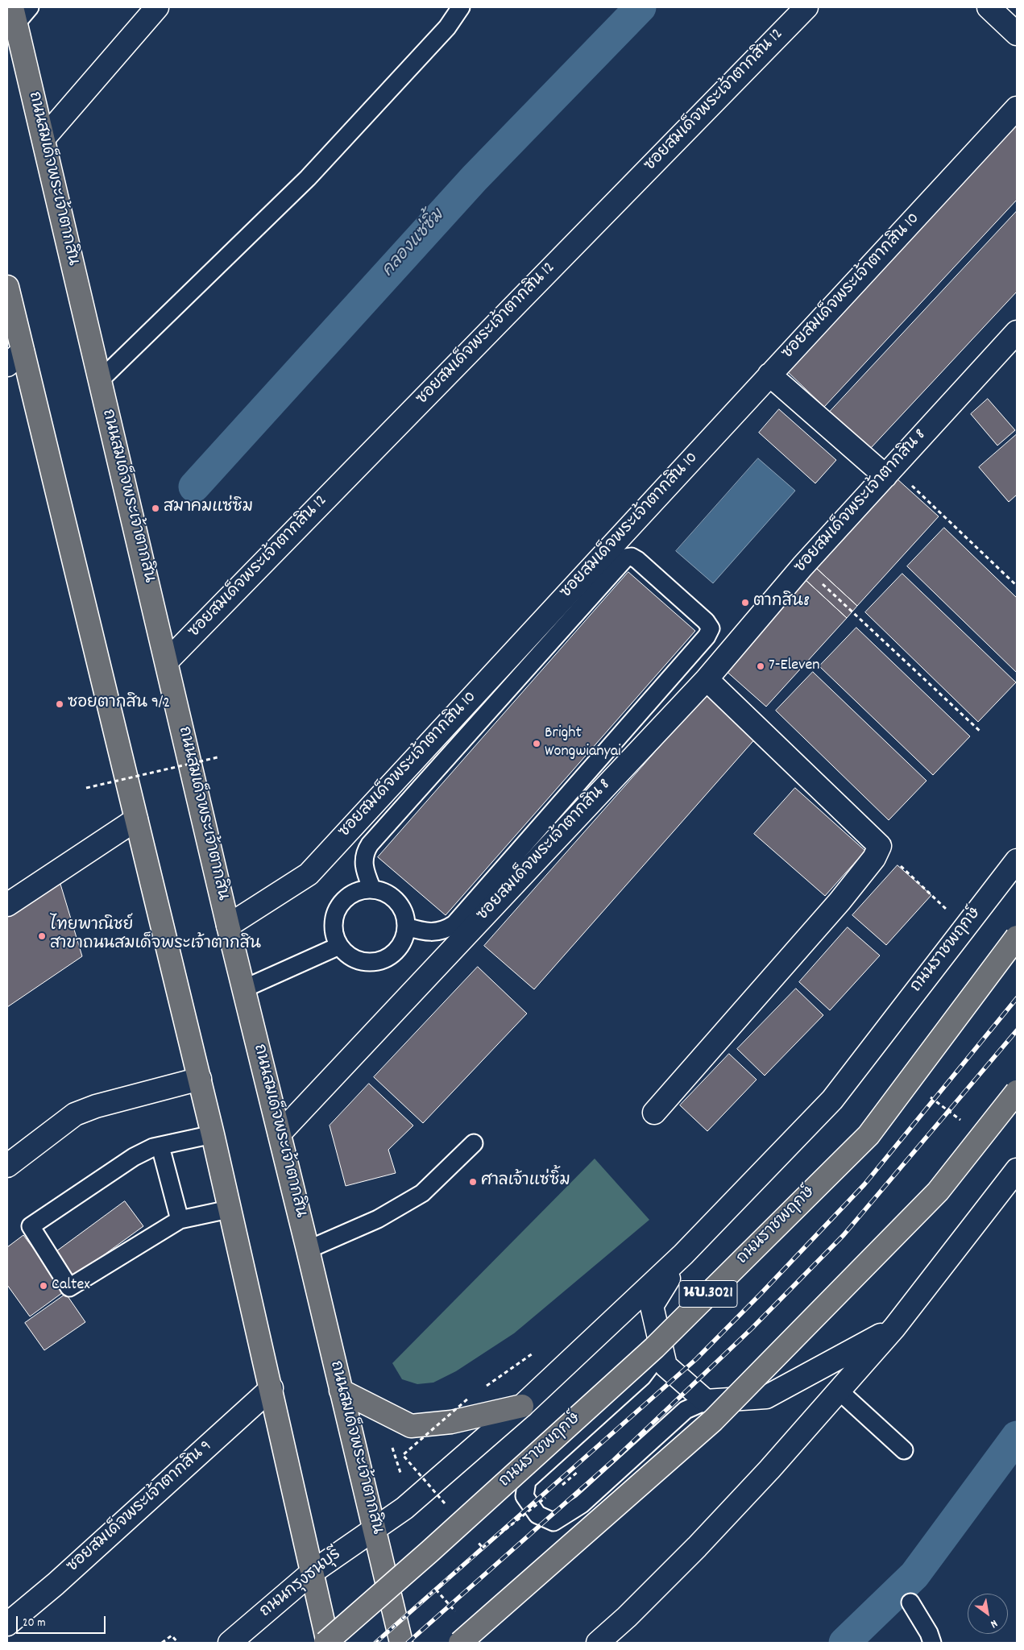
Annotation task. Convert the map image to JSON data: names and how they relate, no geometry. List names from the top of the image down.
{
  "streets": {
    "main road": ["ถนนสมเด็จพระเจ้าตากสิน", "ถนนราชพฤกษ์", "นบ.3021"],
    "street": [
      "ซอยสมเด็จพระเจ้าตากสิน 12",
      "ซอยสมเด็จพระเจ้าตากสิน 10",
      "ซอยสมเด็จพระเจ้าตากสิน 8",
      "ซอยสมเด็จพระเจ้าตากสิน 9",
      "ถนนกรุงธนบุรี"
    ]
  },
  "crossings": [
    ["ซอยสมเด็จพระเจ้าตากสิน 12", "ถนนสมเด็จพระเจ้าตากสิน"],
    ["ถนนสมเด็จพระเจ้าตากสิน", "ซอยสมเด็จพระเจ้าตากสิน 10"],
    ["ถนนสมเด็จพระเจ้าตากสิน", "ซอยสมเด็จพระเจ้าตากสิน 8"],
    ["ถนนสมเด็จพระเจ้าตากสิน", "ถนนราชพฤกษ์"],
    ["ถนนสมเด็จพระเจ้าตากสิน", "ถนนกรุงธนบุรี"],
    ["ถนนราชพฤกษ์", "ถนนกรุงธนบุรี"]
  ],
  "water": ["คลองแซ่ซิ้ม"],
  "places": [
    "สมาคมแซ่ซิม",
    "ตากสิน8",
    "7-Eleven",
    "ซอยตากสิน 9/2",
    "Bright Wongwianyai",
    "ไทยพาณิชย์ สาขาถนนสมเด็จพระเจ้าตากสิน",
    "ศาลเจ้าแซ่ซิ้ม",
    "Caltex"
  ],
  "scale_bar": "20 m",
  "north": "bottom right"
}
